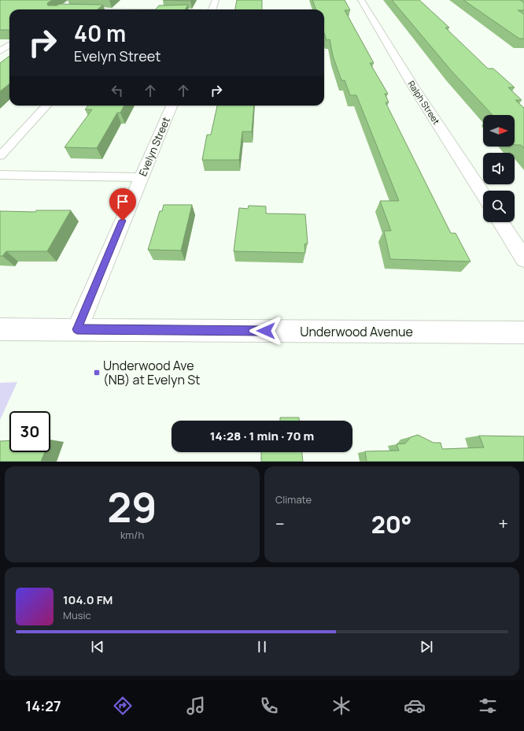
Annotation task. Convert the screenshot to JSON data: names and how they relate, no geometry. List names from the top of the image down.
{
  "streets": {
    "street": ["Ralph Street", "Evelyn Street", "Underwood Avenue"]
  },
  "crossings": [
    ["Evelyn Street", "Underwood Avenue"]
  ],
  "places": {
    "transit": ["Underwood Ave (NB) at Evelyn St"]
  },
  "north": "right",
  "page": {
    "turn": ["40 m", "Evelyn Street"],
    "limit": "30",
    "trip": "14:28 · 1 min · 70 m",
    "tile": [
      ["29", "km/h"],
      "Climate"
    ],
    "heat": ["−", "20°", "+"],
    "song": ["104.0 FM", "Music"],
    "tabs": "14:27"
  }
}
